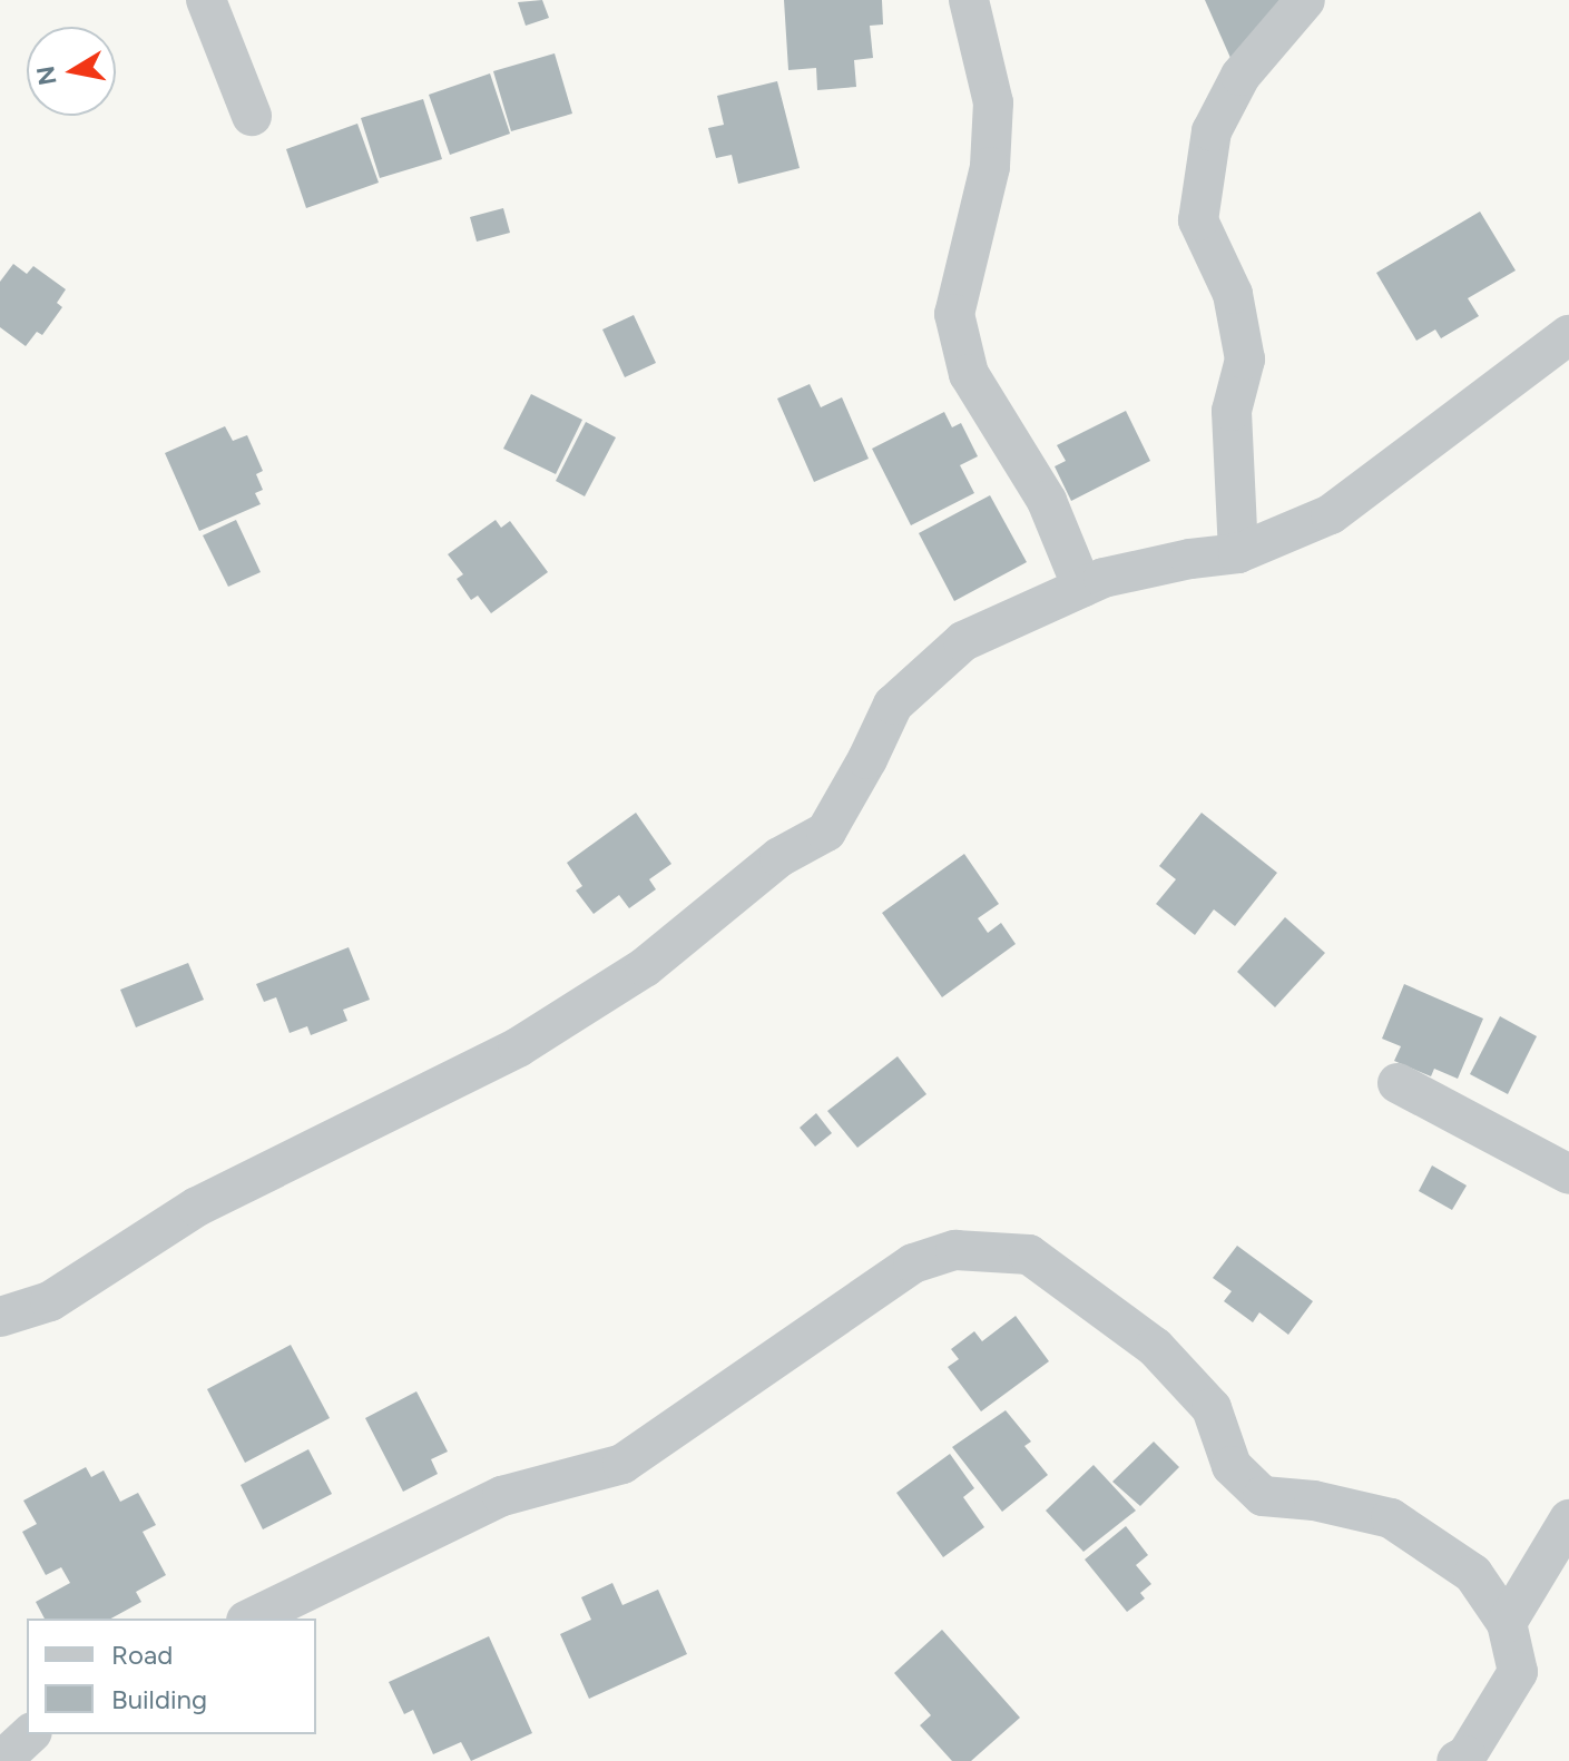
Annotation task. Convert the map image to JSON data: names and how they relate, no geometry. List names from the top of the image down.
{
  "legend": ["Road", "Building"],
  "north": "left"
}
